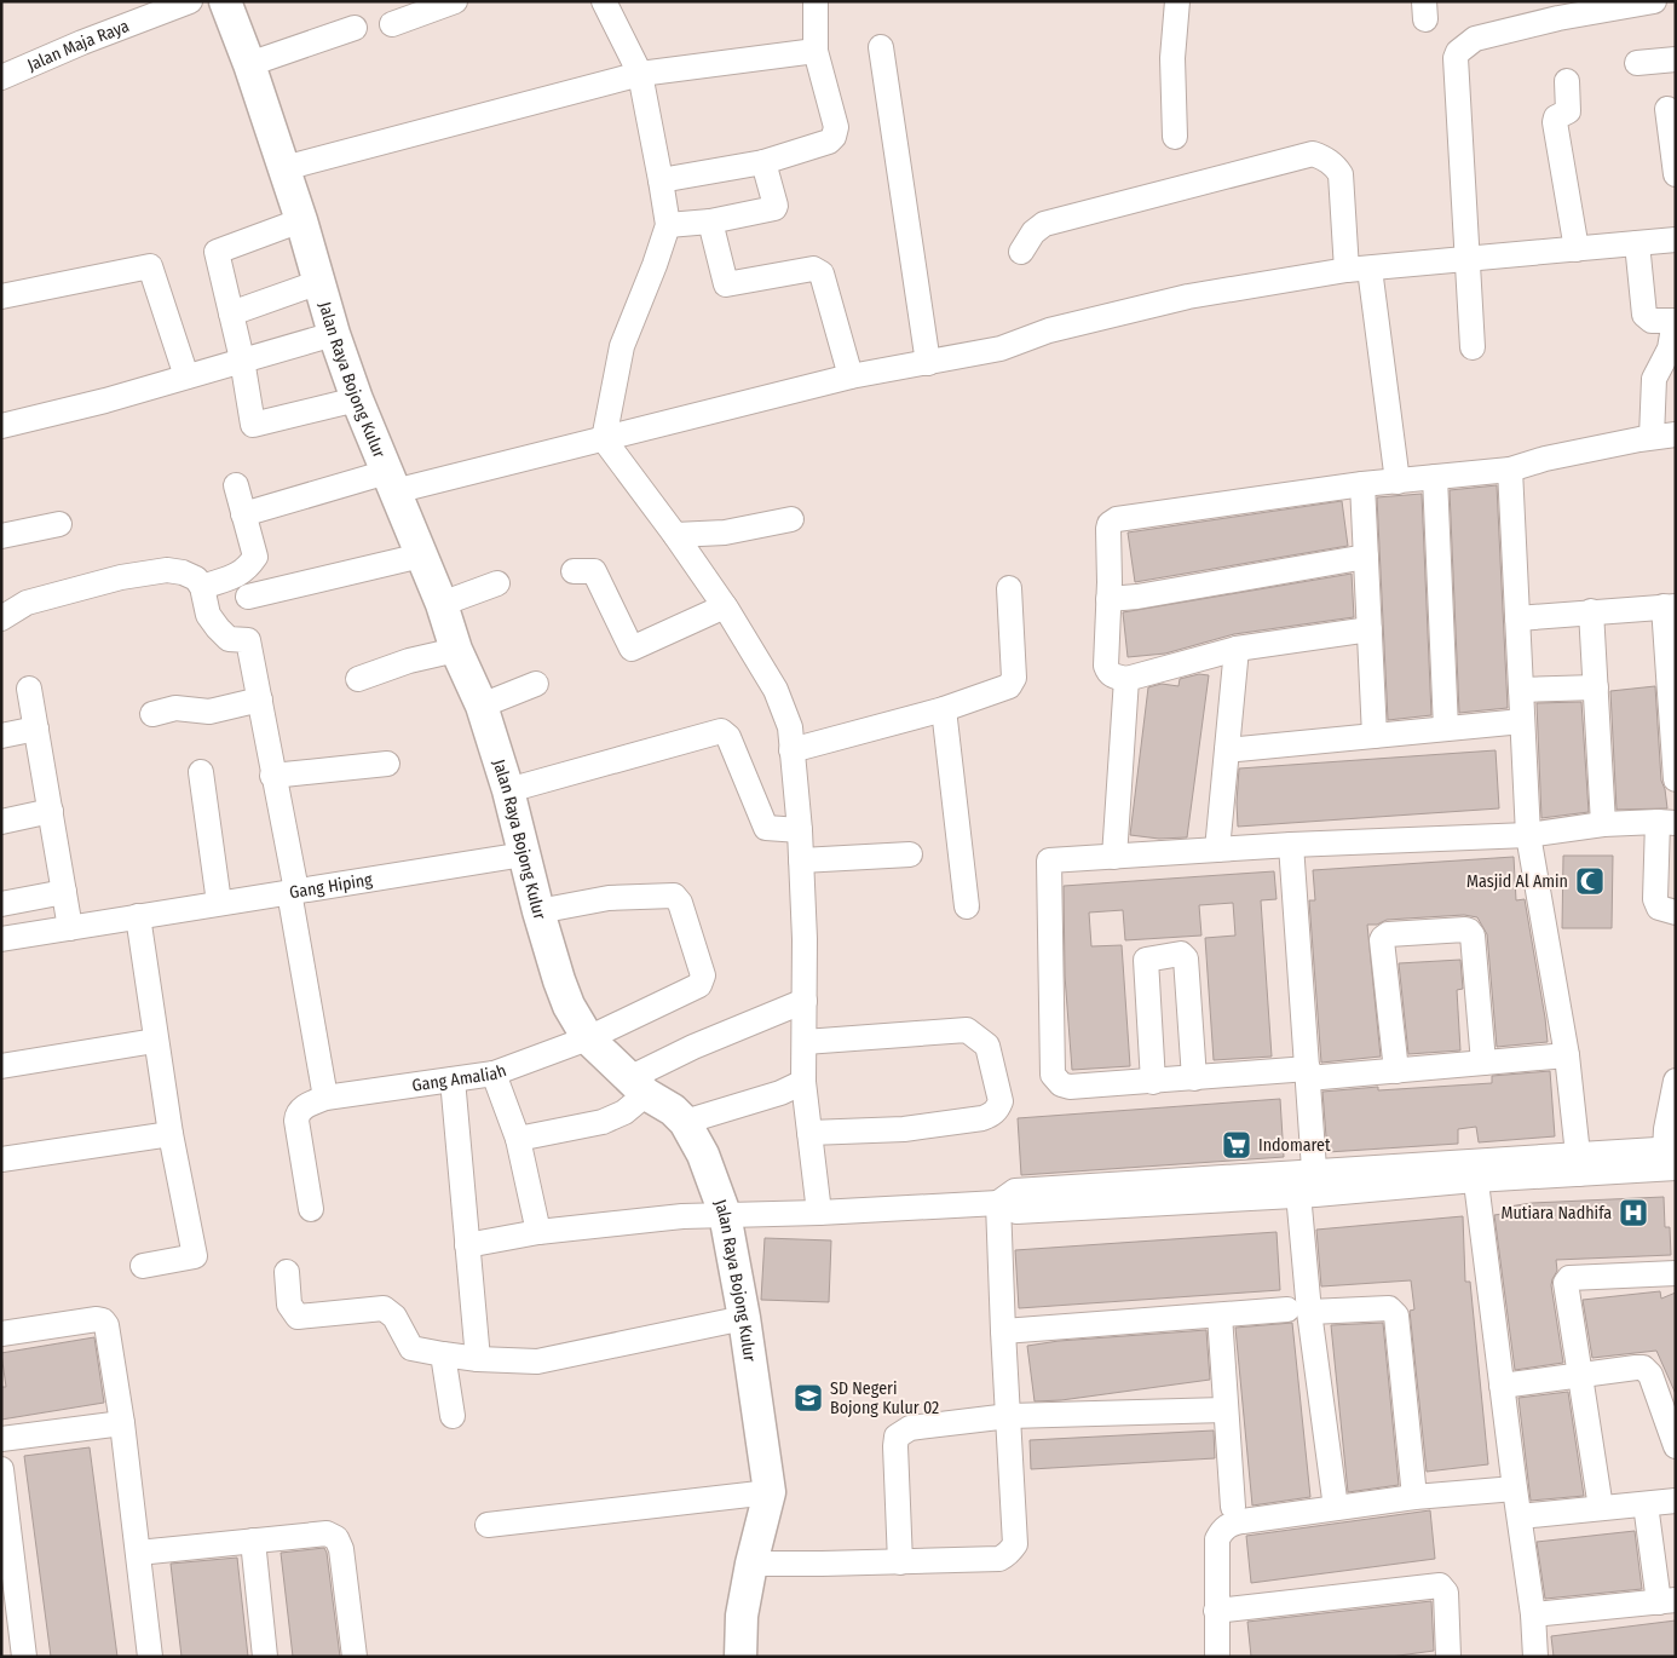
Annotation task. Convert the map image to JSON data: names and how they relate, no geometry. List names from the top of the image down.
{
  "streets": {
    "main road": ["Jalan Raya Bojong Kulur"],
    "street": ["Jalan Maja Raya", "Gang Hiping", "Gang Amaliah"]
  },
  "crossings": [
    ["Jalan Raya Bojong Kulur", "Gang Hiping"],
    ["Jalan Raya Bojong Kulur", "Gang Amaliah"]
  ],
  "places": {
    "mosque": ["Masjid Al Amin"],
    "supermarket": ["Indomaret"],
    "hospital": ["Mutiara Nadhifa"],
    "school or university": ["SD Negeri Bojong Kulur 02"]
  }
}
